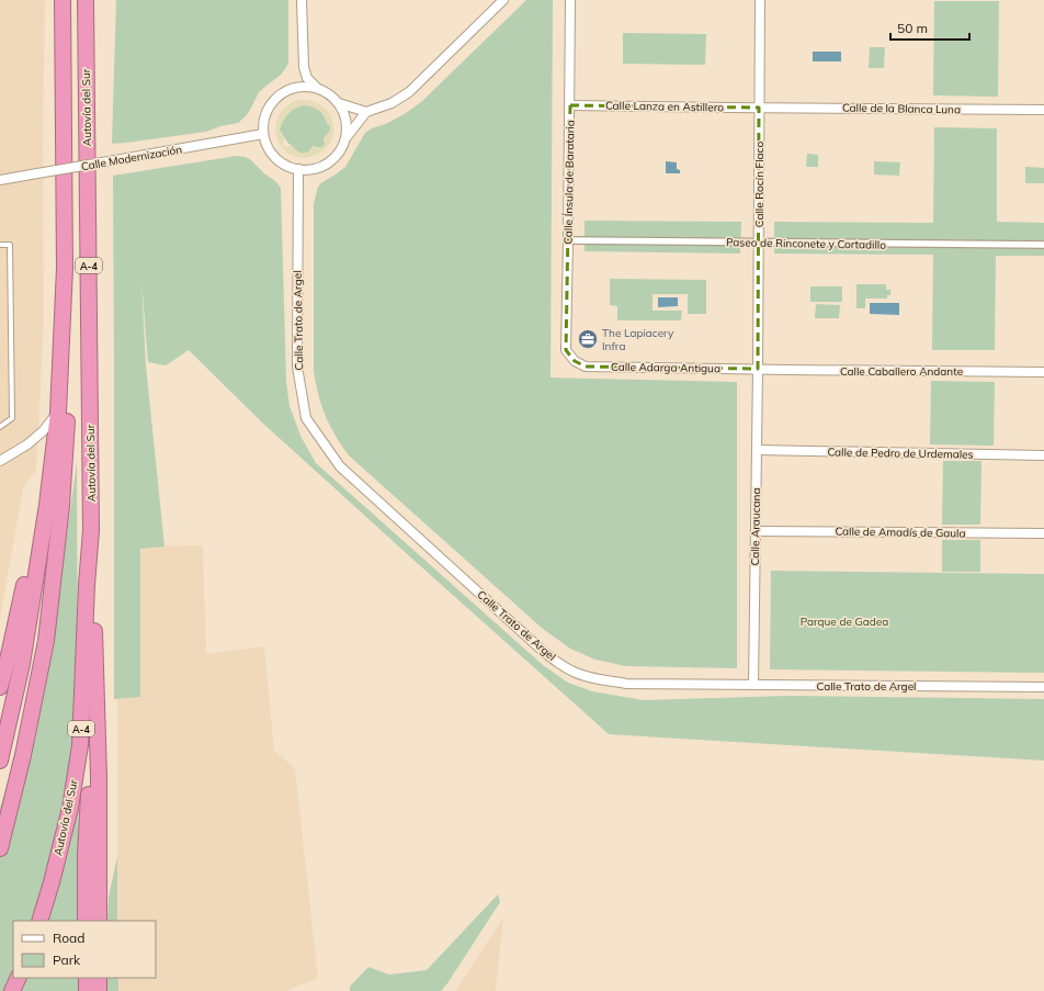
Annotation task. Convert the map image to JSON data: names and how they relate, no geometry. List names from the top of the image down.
{
  "streets": {
    "highway": ["Autovía del Sur", "A-4"],
    "street": [
      "Calle Lanza en Astillero",
      "Calle de la Blanca Luna",
      "Calle Modernización",
      "Calle Ínsula de Barataria",
      "Calle Rocín Flaco",
      "Paseo de Rinconete y Cortadillo",
      "Calle Trato de Argel",
      "Calle Adarga Antigua",
      "Calle Caballero Andante",
      "Calle de Pedro de Urdemales",
      "Calle Araucana",
      "Calle de Amadís de Gaula"
    ]
  },
  "crossings": [
    ["Calle Lanza en Astillero", "Calle de la Blanca Luna"],
    ["Calle Lanza en Astillero", "Calle Ínsula de Barataria"],
    ["Calle Lanza en Astillero", "Calle Rocín Flaco"],
    ["Calle de la Blanca Luna", "Calle Rocín Flaco"],
    ["Calle Modernización", "Calle Trato de Argel"],
    ["Calle Ínsula de Barataria", "Paseo de Rinconete y Cortadillo"],
    ["Calle Ínsula de Barataria", "Calle Adarga Antigua"],
    ["Calle Rocín Flaco", "Paseo de Rinconete y Cortadillo"],
    ["Calle Rocín Flaco", "Calle Adarga Antigua"],
    ["Calle Rocín Flaco", "Calle Caballero Andante"],
    ["Calle Rocín Flaco", "Calle Araucana"],
    ["Calle Trato de Argel", "Calle Araucana"],
    ["Calle Adarga Antigua", "Calle Caballero Andante"],
    ["Calle Adarga Antigua", "Calle Araucana"],
    ["Calle Caballero Andante", "Calle Araucana"],
    ["Calle de Pedro de Urdemales", "Calle Araucana"],
    ["Calle Araucana", "Calle de Amadís de Gaula"]
  ],
  "parks": ["Parque de Gadea"],
  "places": {
    "office": ["The Lapiacery Infra"]
  },
  "legend": ["Road", "Park"],
  "scale_bar": "50 m"
}
